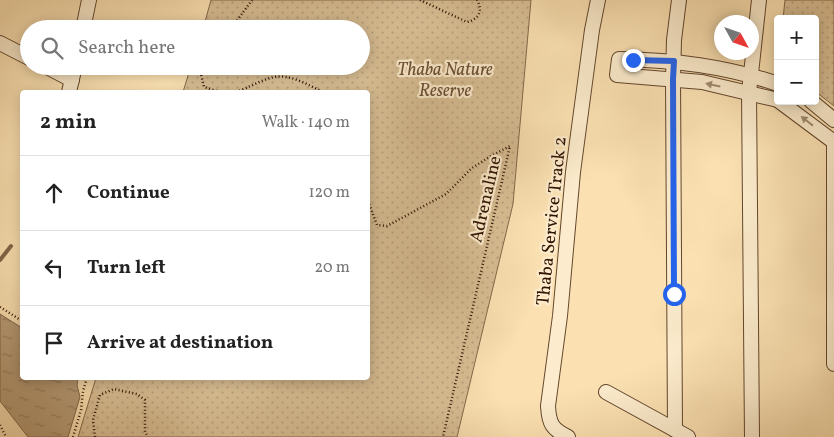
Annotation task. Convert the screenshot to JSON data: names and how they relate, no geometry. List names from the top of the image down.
{
  "streets": {
    "street": ["Thaba Service Track 2"],
    "path": ["Adrenaline"]
  },
  "parks": ["Thaba Nature Reserve"],
  "north": "bottom right",
  "page": {
    "map_buttons": ["+", "−"],
    "search": "Search here",
    "heading": ["2 min", "Walk · 140 m"],
    "list": [
      ["Continue", "120 m"],
      ["Turn left", "20 m"],
      "Arrive at destination"
    ]
  }
}
